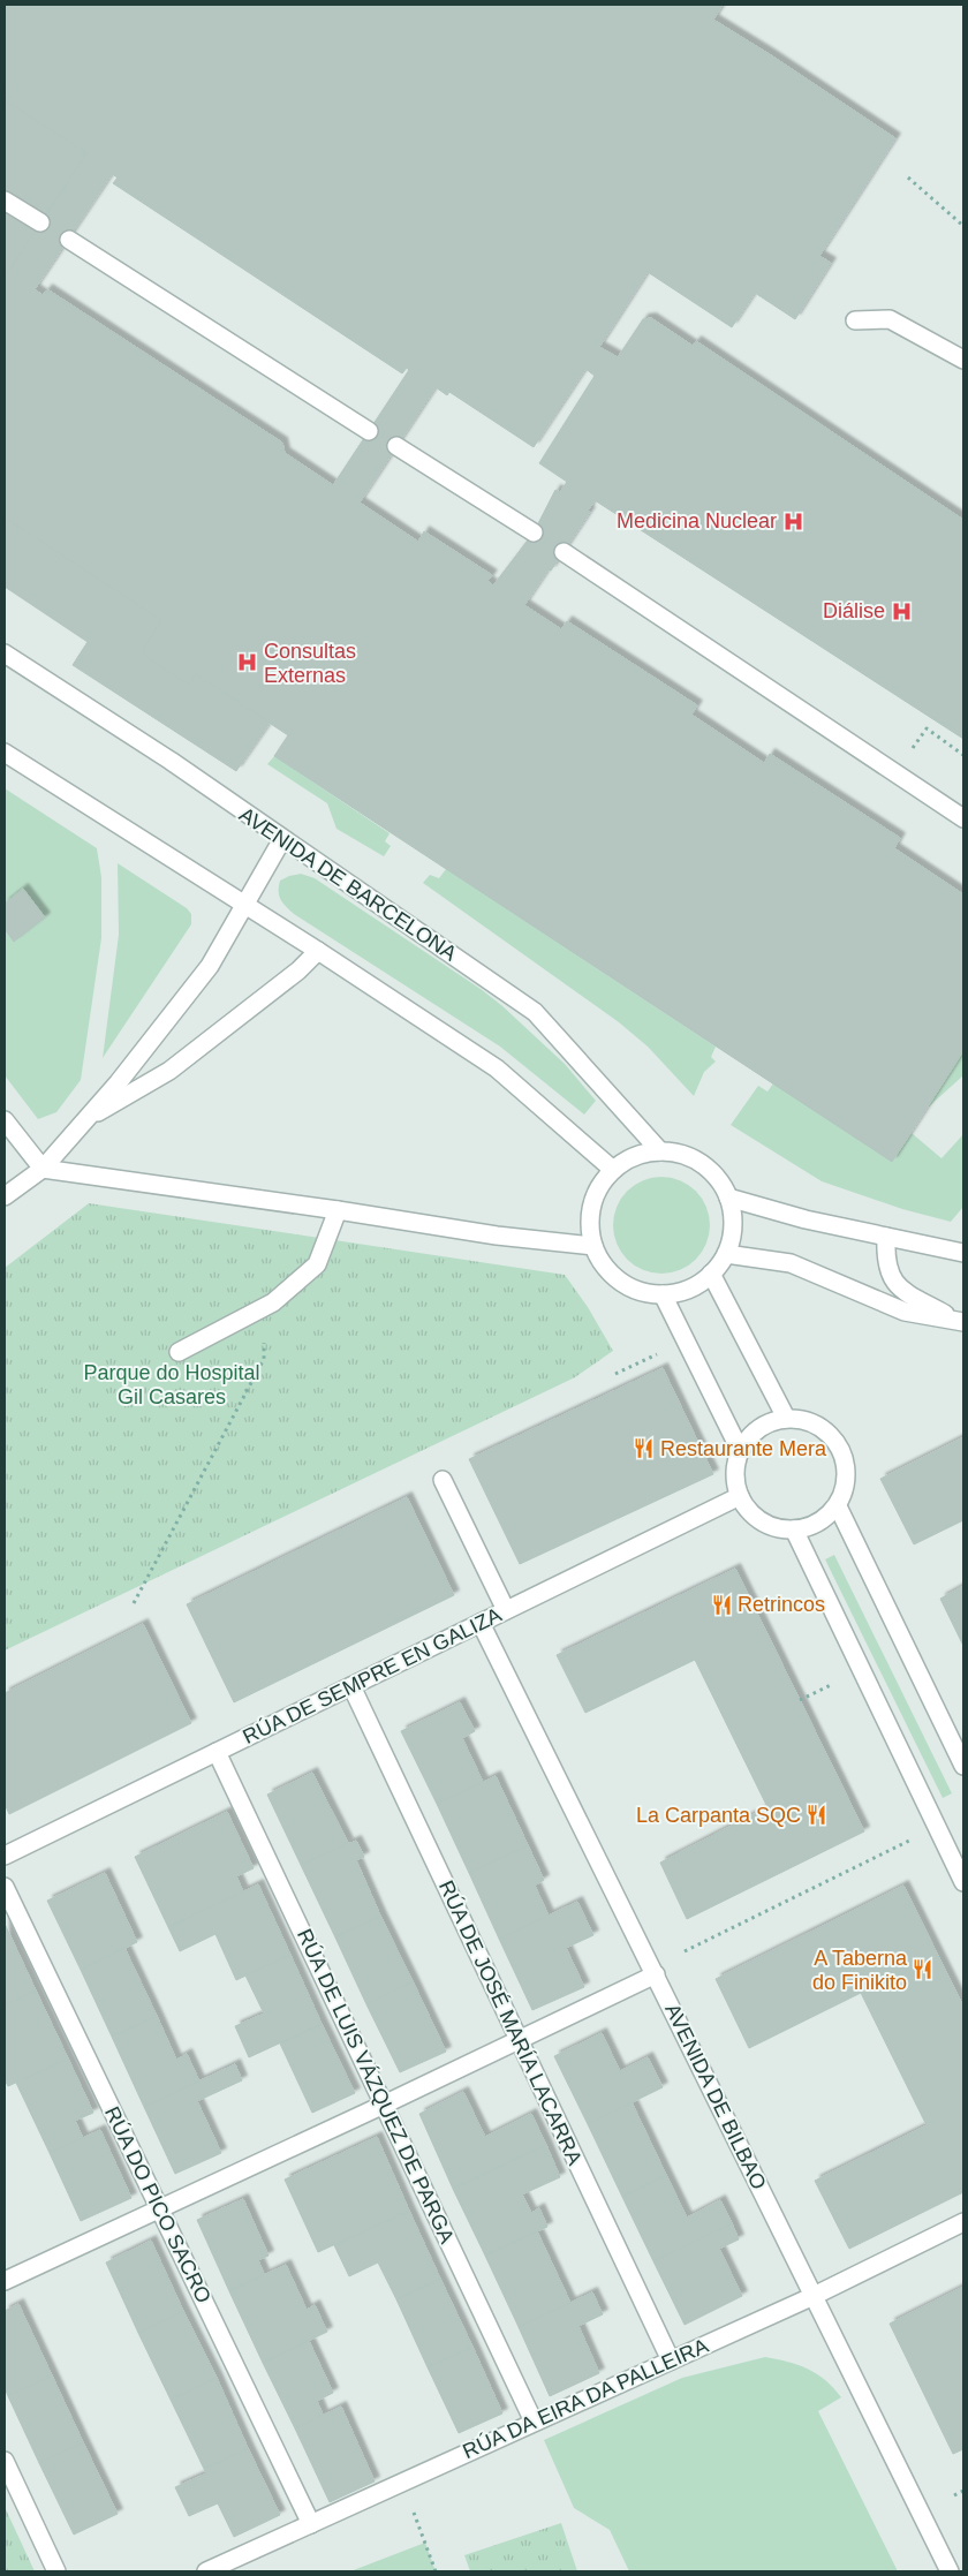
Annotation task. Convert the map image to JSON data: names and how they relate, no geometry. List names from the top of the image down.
{
  "streets": {
    "street": [
      "AVENIDA DE BARCELONA",
      "RÚA DE SEMPRE EN GALIZA",
      "RÚA DE JOSÉ MARÍA LACARRA",
      "RÚA DE LUIS VÁZQUEZ DE PARGA",
      "AVENIDA DE BILBAO",
      "RÚA DO PICO SACRO",
      "RÚA DA EIRA DA PALLEIRA"
    ]
  },
  "crossings": [
    ["RÚA DE SEMPRE EN GALIZA", "RÚA DE JOSÉ MARÍA LACARRA"],
    ["RÚA DE SEMPRE EN GALIZA", "RÚA DE LUIS VÁZQUEZ DE PARGA"],
    ["RÚA DE SEMPRE EN GALIZA", "AVENIDA DE BILBAO"],
    ["RÚA DE JOSÉ MARÍA LACARRA", "RÚA DA EIRA DA PALLEIRA"],
    ["RÚA DE LUIS VÁZQUEZ DE PARGA", "RÚA DA EIRA DA PALLEIRA"],
    ["AVENIDA DE BILBAO", "RÚA DA EIRA DA PALLEIRA"],
    ["RÚA DO PICO SACRO", "RÚA DA EIRA DA PALLEIRA"]
  ],
  "parks": ["Parque do Hospital Gil Casares"],
  "places": {
    "hospital": ["Medicina Nuclear", "Diálise", "Consultas Externas"],
    "restaurant": [
      "Restaurante Mera",
      "Retrincos",
      "La Carpanta SQC",
      "A Taberna do Finikito"
    ]
  }
}
